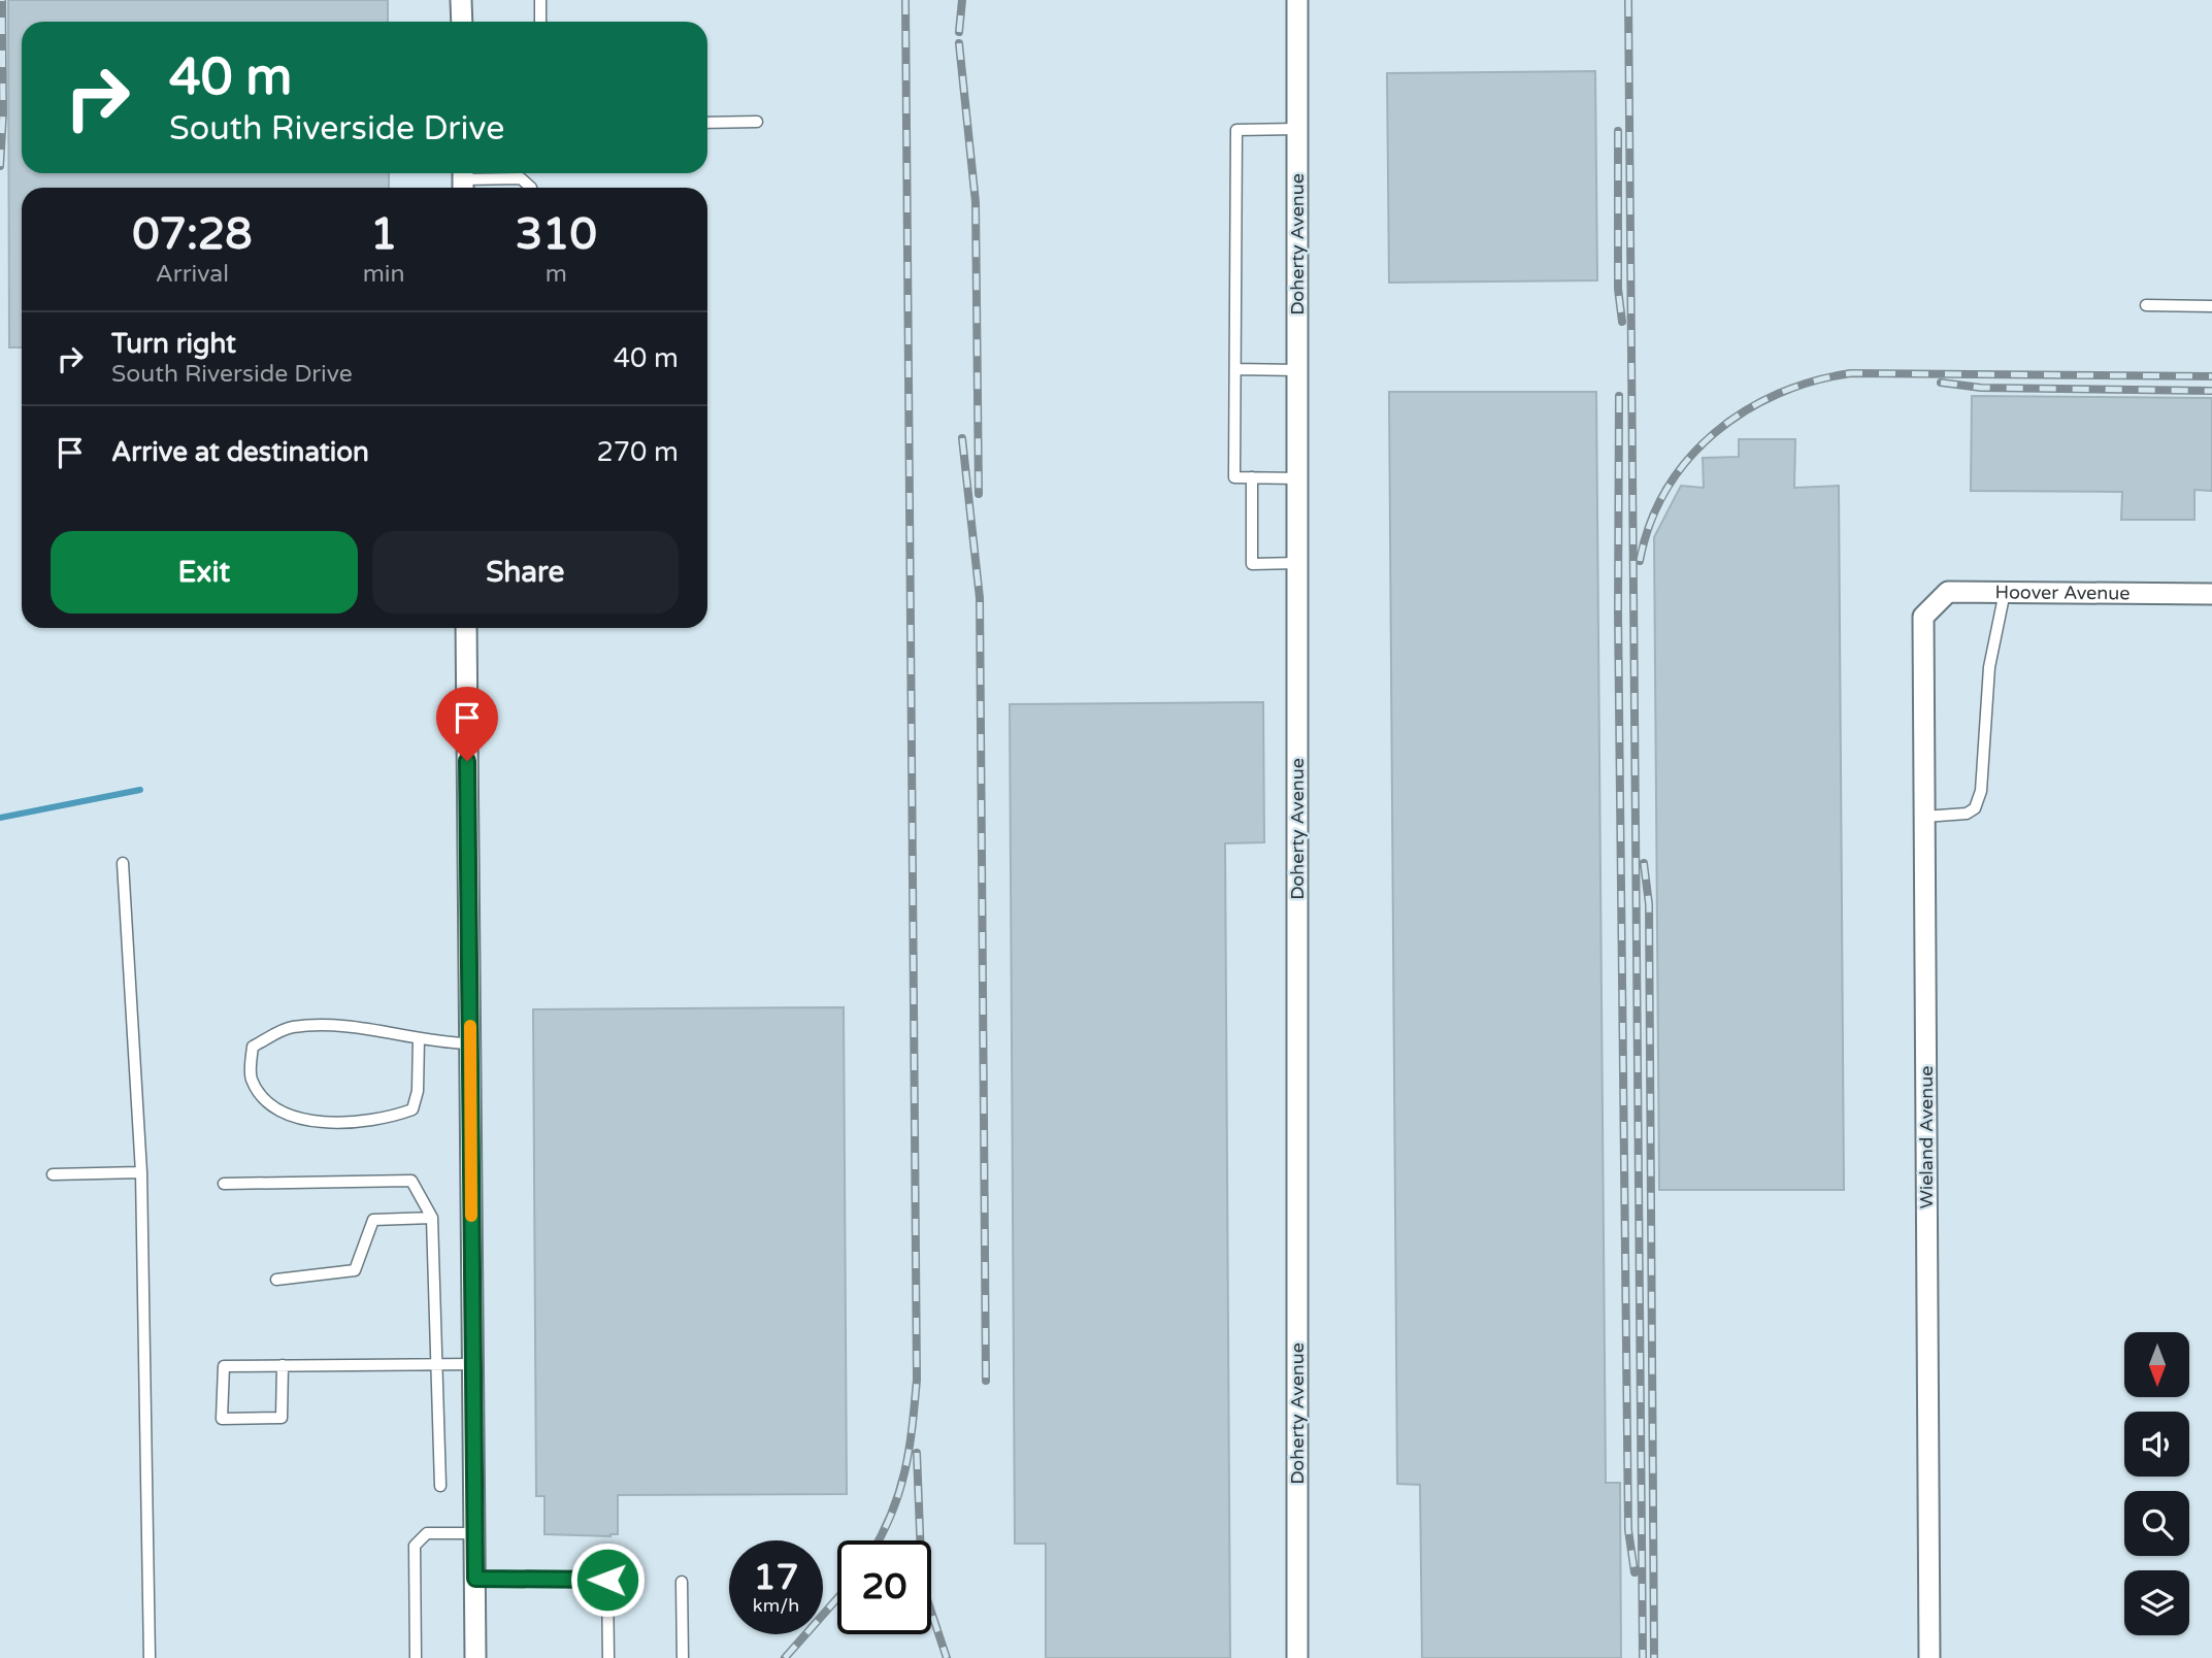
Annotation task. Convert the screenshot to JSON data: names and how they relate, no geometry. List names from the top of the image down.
{
  "streets": {
    "street": ["Doherty Avenue", "Hoover Avenue", "Wieland Avenue"]
  },
  "crossings": [
    ["Hoover Avenue", "Wieland Avenue"]
  ],
  "north": "bottom",
  "page": {
    "turn": ["40 m", "South Riverside Drive"],
    "eta": [
      "07:28",
      "Arrival",
      "1",
      "min",
      "310",
      "m"
    ],
    "list": [
      {
        "name": "Turn right",
        "note": "South Riverside Drive",
        "value": "40 m"
      },
      {
        "name": "Arrive at destination",
        "value": "270 m"
      }
    ],
    "buttons": ["Exit", "Share"],
    "speed": "17 km/h",
    "limit": "20"
  }
}
